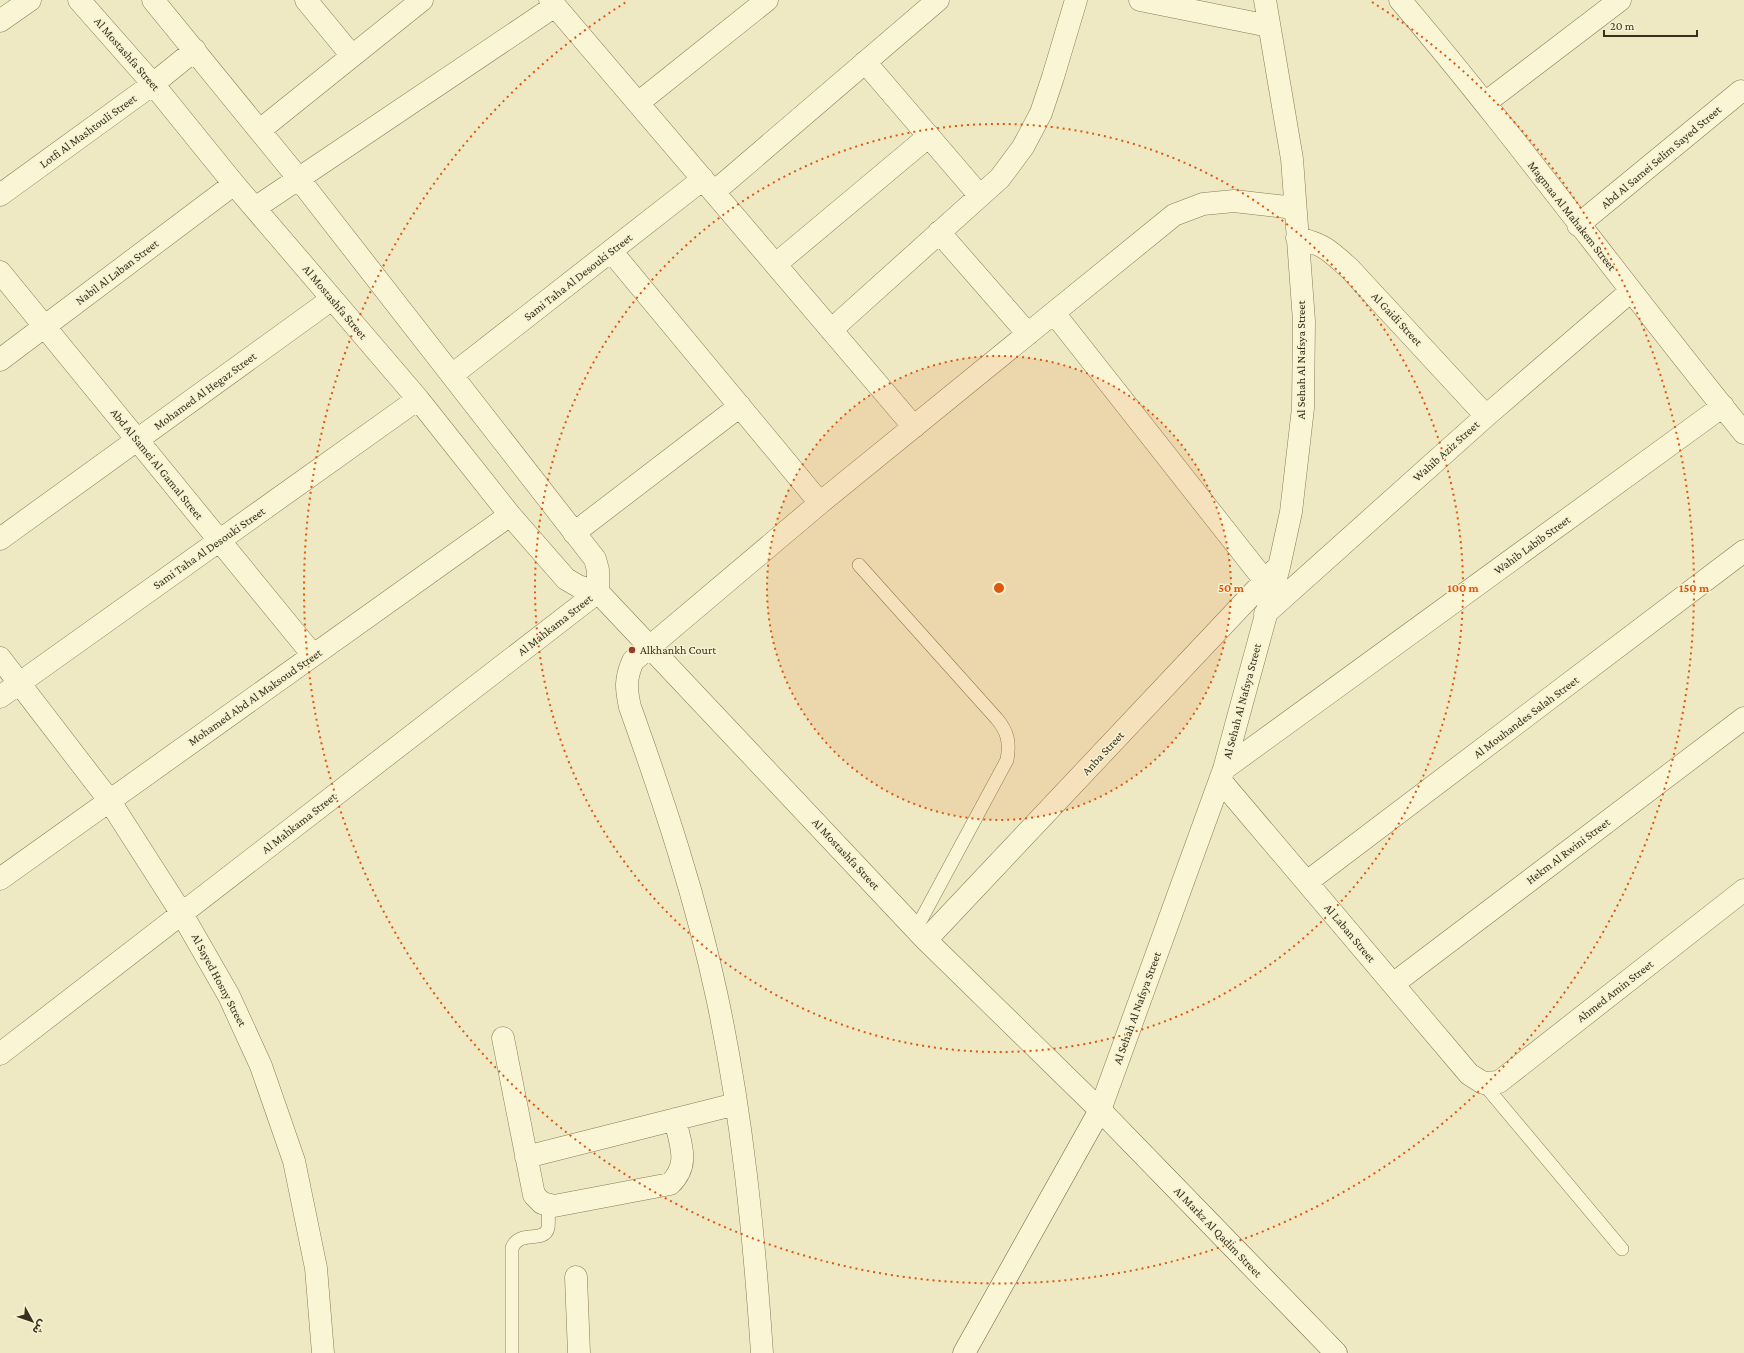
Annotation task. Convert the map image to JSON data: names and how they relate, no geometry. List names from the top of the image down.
{
  "streets": {
    "street": [
      "Al Mostashfa Street",
      "Lotfi Al Mashtouli Street",
      "Abd Al Samei Selim Sayed Street",
      "Magmaa Al Mahakem Street",
      "Nabil Al Laban Street",
      "Sami Taha Al Desouki Street",
      "Al Gaidi Street",
      "Al Sehah Al Nafsya Street",
      "Mohamed Al Hegaz Street",
      "Wahib Aziz Street",
      "Abd Al Samei Al Gamal Street",
      "Wahib Labib Street",
      "Al Mahkama Street",
      "Mohamed Abd Al Maksoud Street",
      "Al Mouhandes Salah Street",
      "Anba Street",
      "Hekm Al Rwini Street",
      "Al Laban Street",
      "Al Sayed Hosny Street",
      "Ahmed Amin Street",
      "Al Markz Al Qadim Street"
    ]
  },
  "crossings": [
    ["Al Mostashfa Street", "Lotfi Al Mashtouli Street"],
    ["Al Mostashfa Street", "Nabil Al Laban Street"],
    ["Al Mostashfa Street", "Sami Taha Al Desouki Street"],
    ["Al Mostashfa Street", "Al Sehah Al Nafsya Street"],
    ["Al Mostashfa Street", "Mohamed Al Hegaz Street"],
    ["Al Mostashfa Street", "Al Mahkama Street"],
    ["Al Mostashfa Street", "Mohamed Abd Al Maksoud Street"],
    ["Al Mostashfa Street", "Anba Street"],
    ["Al Mostashfa Street", "Al Markz Al Qadim Street"],
    ["Abd Al Samei Selim Sayed Street", "Magmaa Al Mahakem Street"],
    ["Magmaa Al Mahakem Street", "Wahib Aziz Street"],
    ["Magmaa Al Mahakem Street", "Wahib Labib Street"],
    ["Nabil Al Laban Street", "Abd Al Samei Al Gamal Street"],
    ["Sami Taha Al Desouki Street", "Abd Al Samei Al Gamal Street"],
    ["Sami Taha Al Desouki Street", "Al Sayed Hosny Street"],
    ["Al Gaidi Street", "Al Sehah Al Nafsya Street"],
    ["Al Gaidi Street", "Wahib Aziz Street"],
    ["Al Sehah Al Nafsya Street", "Wahib Aziz Street"],
    ["Al Sehah Al Nafsya Street", "Wahib Labib Street"],
    ["Al Sehah Al Nafsya Street", "Anba Street"],
    ["Al Sehah Al Nafsya Street", "Al Laban Street"],
    ["Al Sehah Al Nafsya Street", "Al Markz Al Qadim Street"],
    ["Mohamed Al Hegaz Street", "Abd Al Samei Al Gamal Street"],
    ["Abd Al Samei Al Gamal Street", "Mohamed Abd Al Maksoud Street"],
    ["Wahib Labib Street", "Al Laban Street"],
    ["Al Mahkama Street", "Al Sayed Hosny Street"],
    ["Mohamed Abd Al Maksoud Street", "Al Sayed Hosny Street"],
    ["Al Mouhandes Salah Street", "Al Laban Street"],
    ["Hekm Al Rwini Street", "Al Laban Street"],
    ["Al Laban Street", "Ahmed Amin Street"]
  ],
  "places": ["Alkhankh Court"],
  "scale_bar": "20 m",
  "north": "bottom right",
  "rings": ["50 m", "100 m", "150 m"]
}
